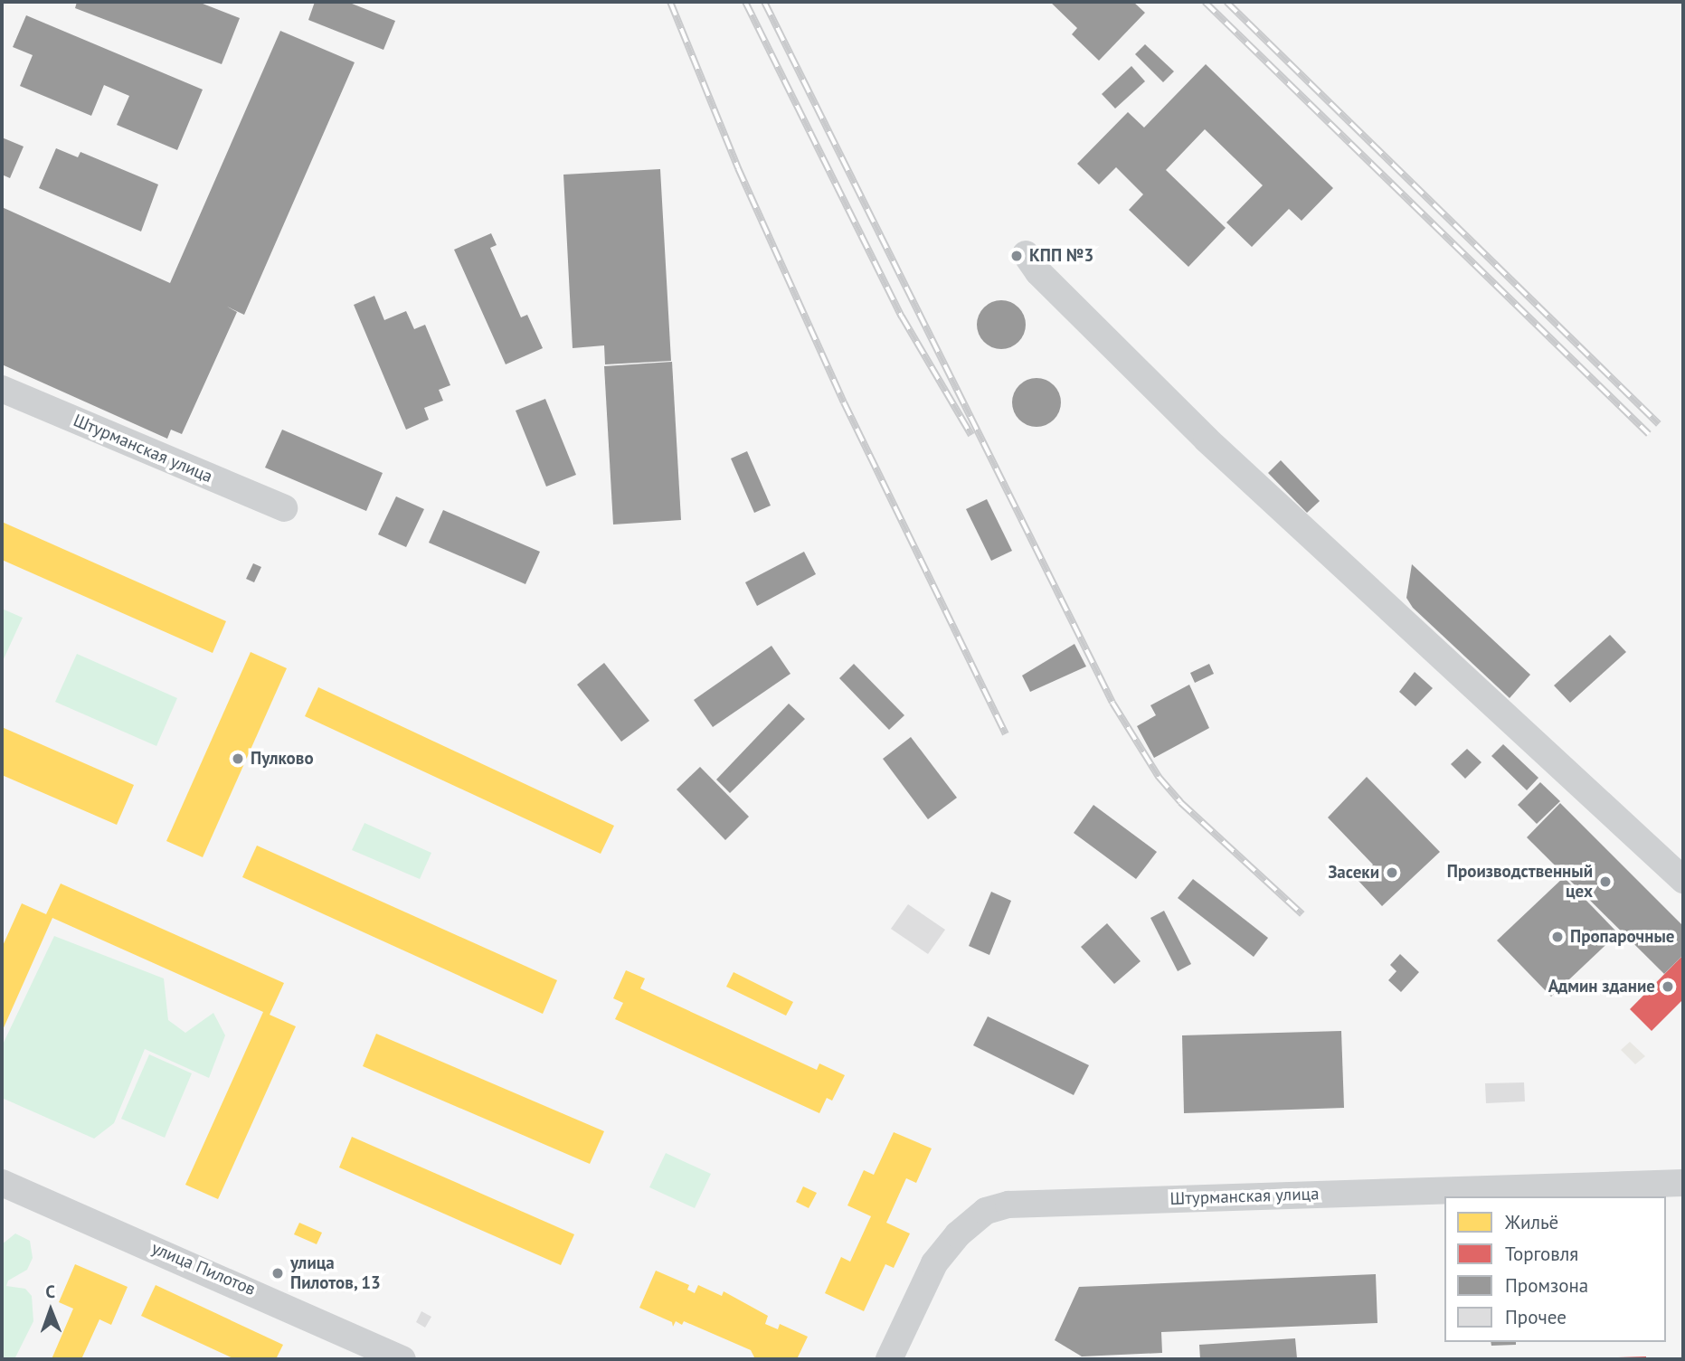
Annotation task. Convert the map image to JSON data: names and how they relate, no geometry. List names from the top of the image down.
{
  "streets": {
    "street": ["Штурманская улица", "улица Пилотов"]
  },
  "places": [
    "КПП №3",
    "Пулково",
    "Засеки",
    "Производственный цех",
    "Пропарочные",
    "Админ здание",
    "улица Пилотов, 13"
  ],
  "legend": [
    "Жильё",
    "Торговля",
    "Промзона",
    "Прочее"
  ],
  "north": "top"
}
